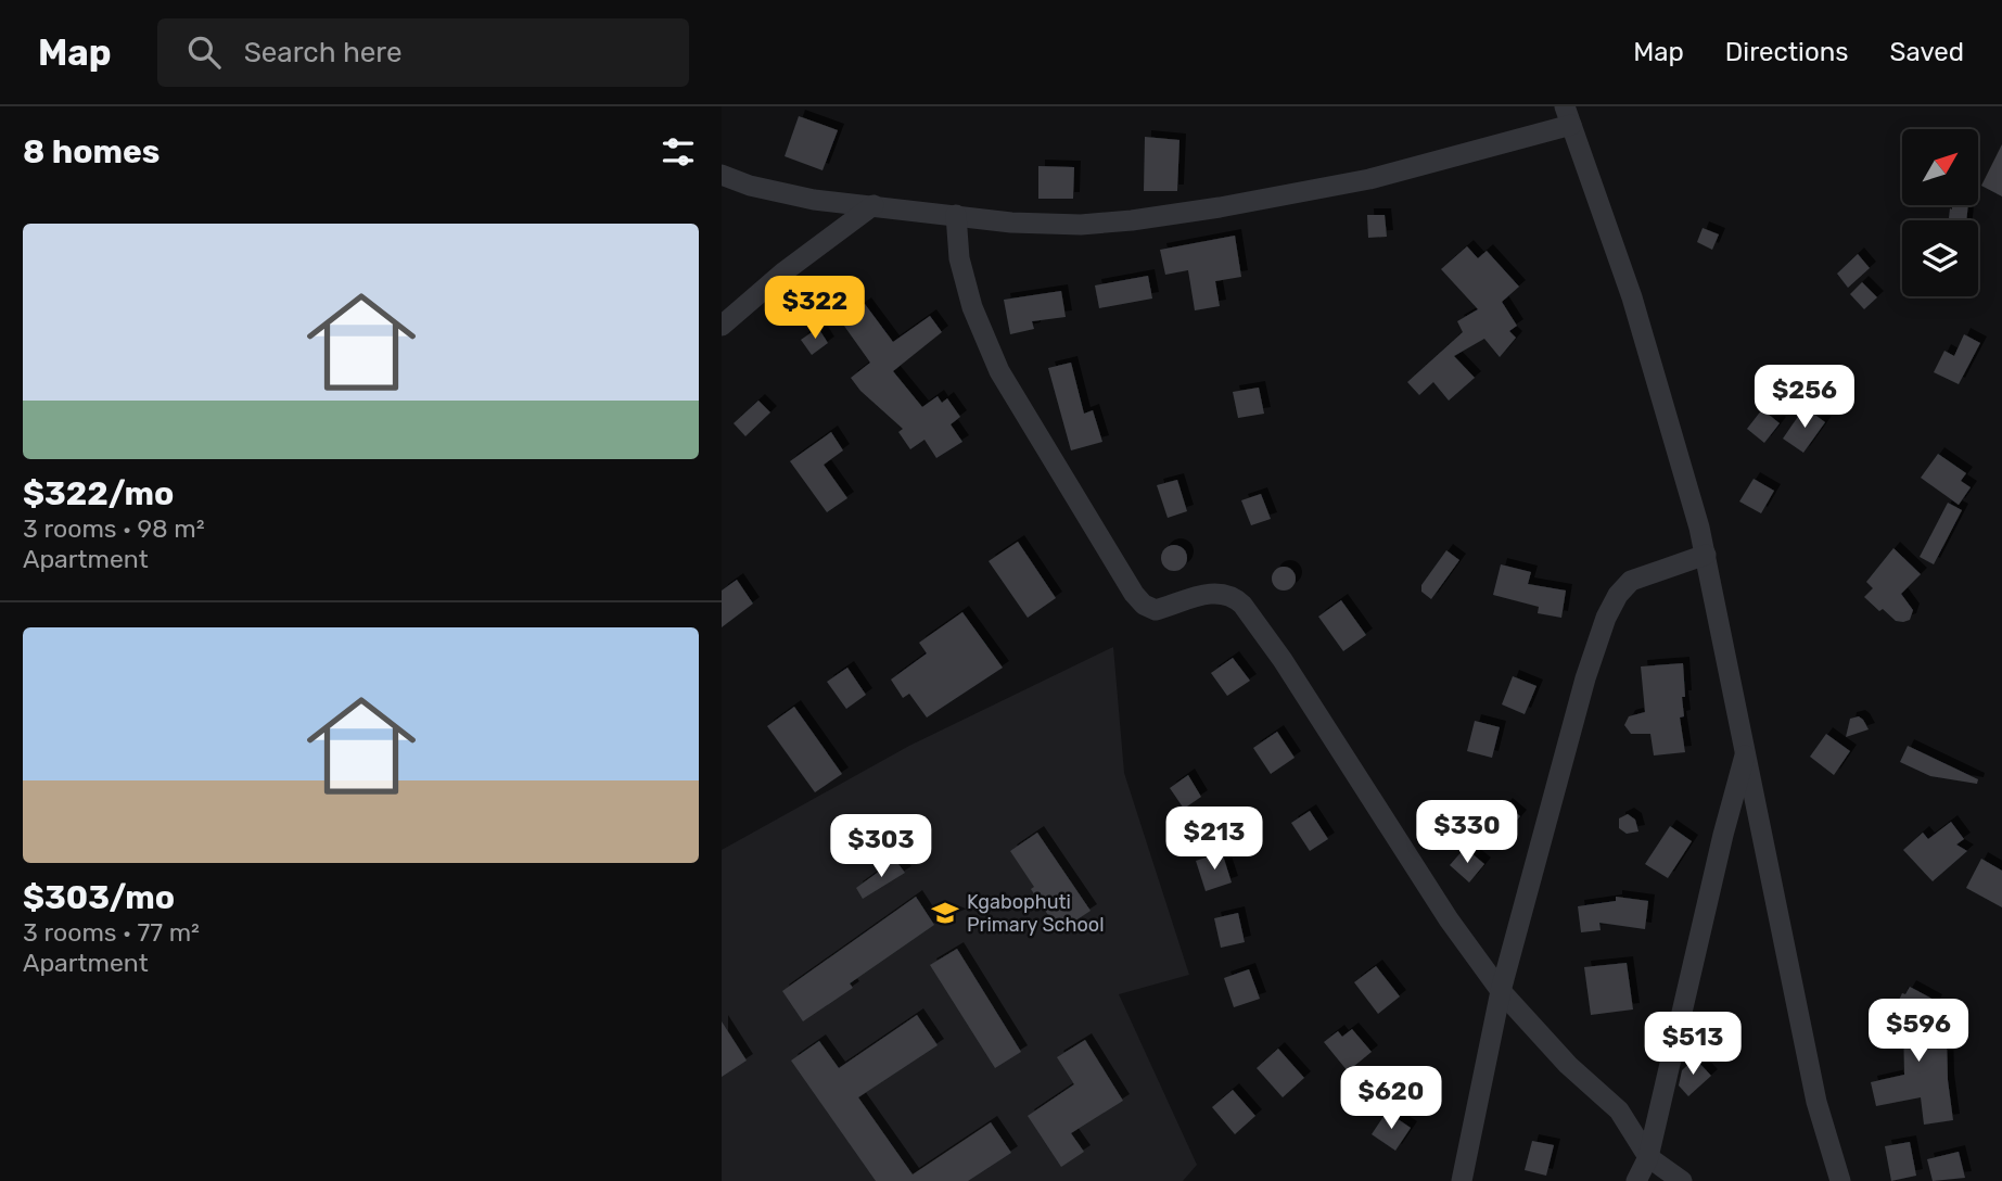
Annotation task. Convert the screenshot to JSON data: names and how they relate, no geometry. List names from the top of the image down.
{
  "places": {
    "school or university": ["Kgabophuti Primary School"]
  },
  "north": "top right",
  "page": {
    "header": "Map",
    "search": "Search here",
    "nav": ["Map", "Directions", "Saved"],
    "heading": "8 homes",
    "list": [
      {
        "name": "$322/mo",
        "note": "3 rooms · 98 m² · Apartment"
      },
      {
        "name": "$303/mo",
        "note": "3 rooms · 77 m² · Apartment"
      }
    ],
    "price": [
      "$322",
      "$256",
      "$330",
      "$213",
      "$303",
      "$596",
      "$513",
      "$620"
    ]
  }
}
